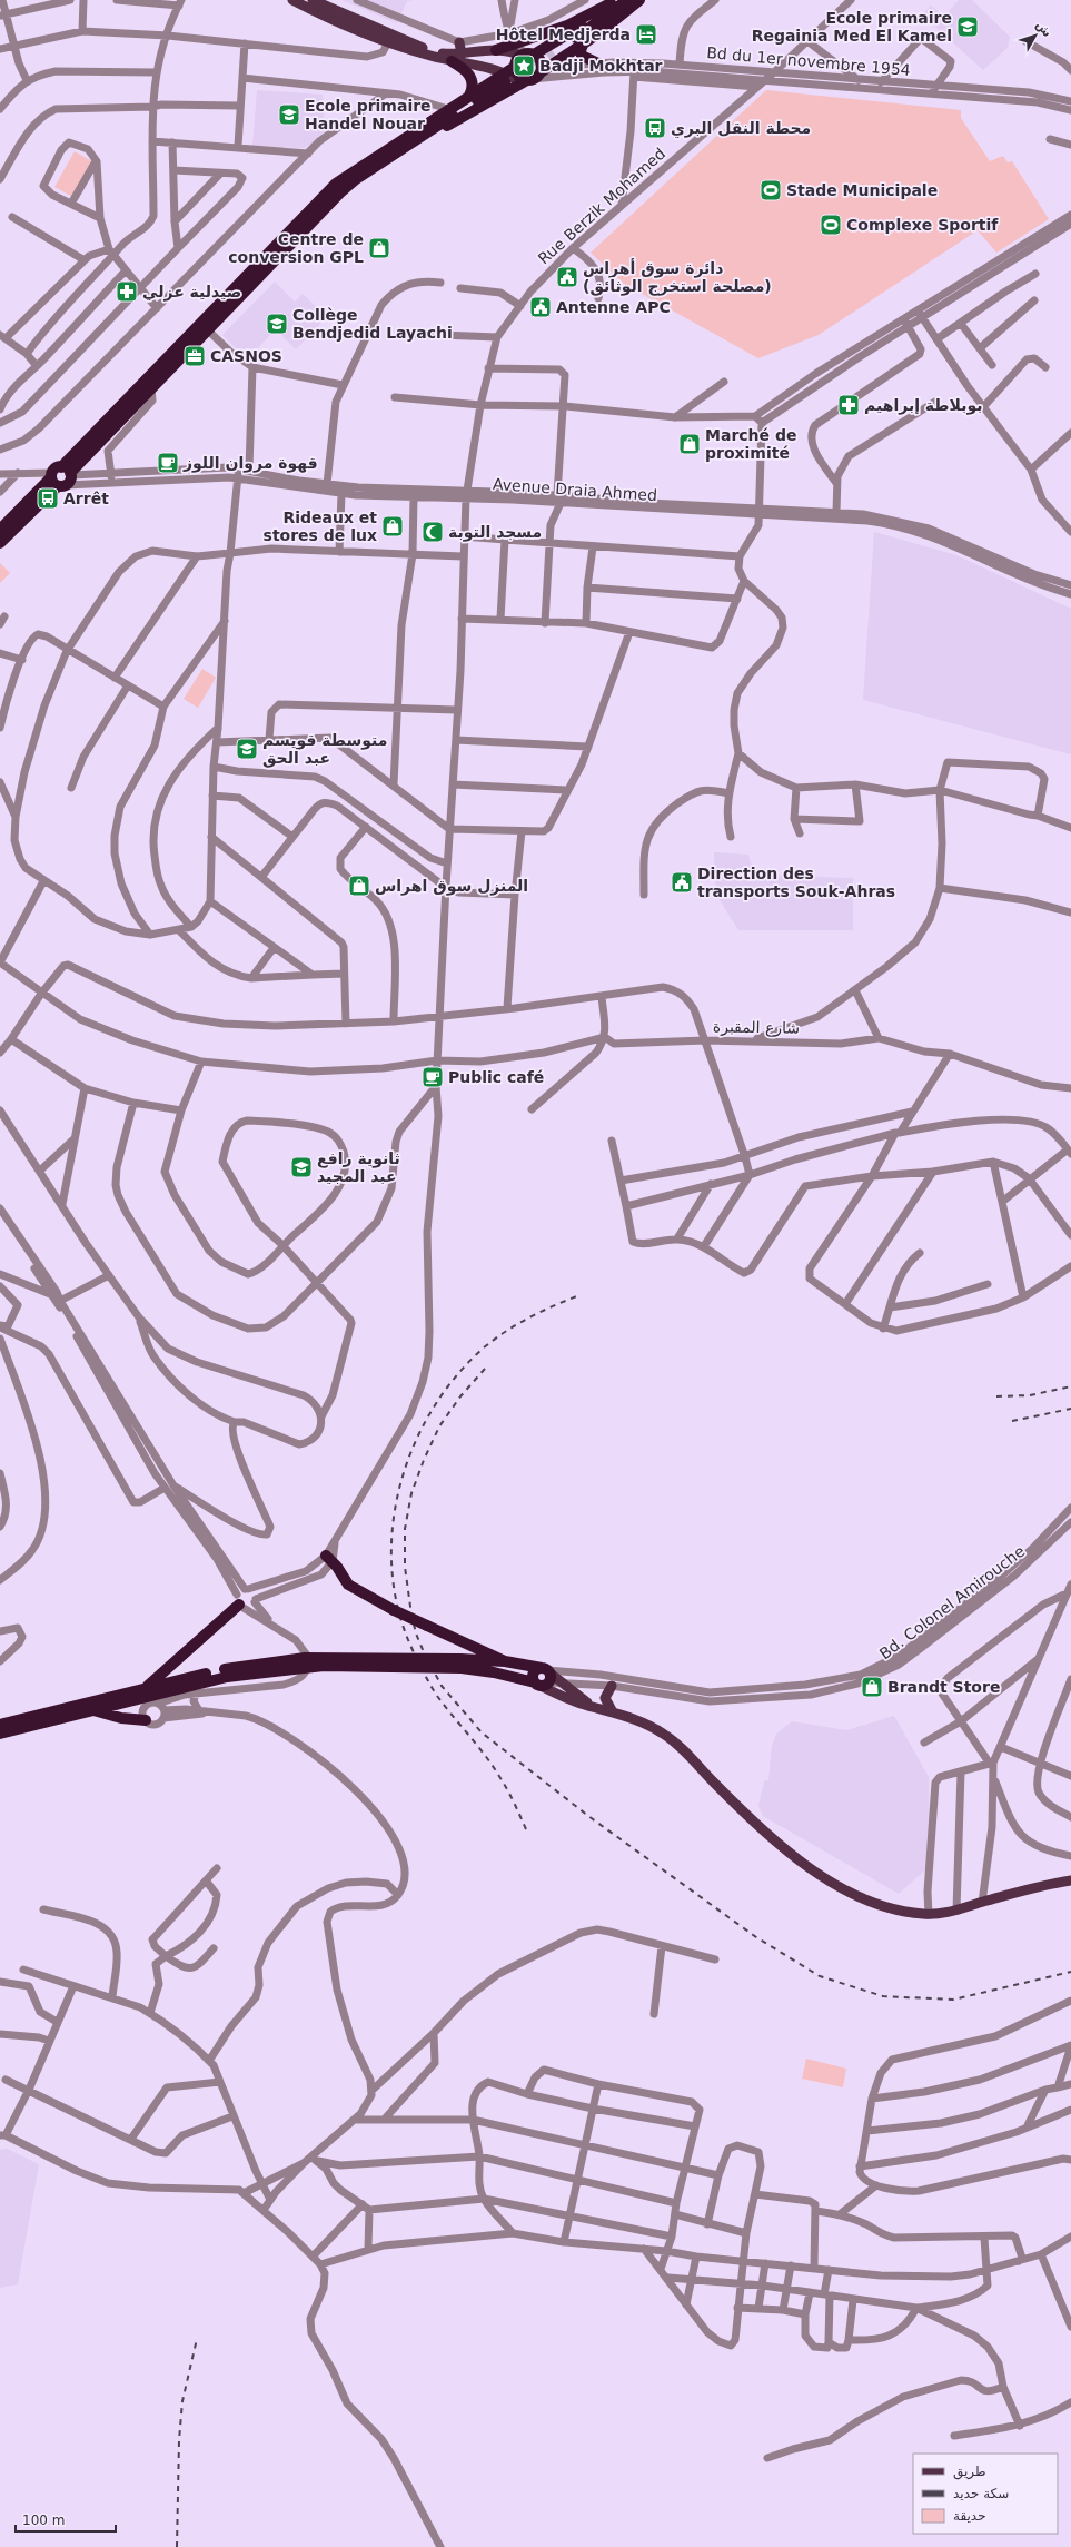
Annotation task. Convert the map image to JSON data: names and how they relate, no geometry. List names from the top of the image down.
{
  "streets": {
    "street": [
      "Bd du 1er novembre 1954",
      "Rue Berzik Mohamed",
      "Avenue Draia Ahmed",
      "شارع المقبرة",
      "Bd. Colonel Amirouche"
    ]
  },
  "crossings": [
    ["Bd du 1er novembre 1954", "Rue Berzik Mohamed"],
    ["Rue Berzik Mohamed", "Avenue Draia Ahmed"]
  ],
  "places": {
    "school or university": [
      "Ecole primaire Regainia Med El Kamel",
      "Ecole primaire Handel Nouar",
      "Collège Bendjedid Layachi",
      "متوسطة قويسم عبد الحق",
      "ثانوية رافع عبد المجيد"
    ],
    "hotel": ["Hôtel Medjerda"],
    "place": ["Badji Mokhtar"],
    "bus stop": ["محطة النقل البري", "Arrêt"],
    "sports": ["Stade Municipale", "Complexe Sportif"],
    "shop": [
      "Centre de conversion GPL",
      "Marché de proximité",
      "Rideaux et stores de lux",
      "المنزل سوق اهراس",
      "Brandt Store"
    ],
    "public building": ["دائرة سوق أهراس (مصلحة استخرج الوثائق)", "Antenne APC", "Direction des transports Souk-Ahras"],
    "pharmacy": ["صيدلية عزلي", "بوبلاطة إبراهيم"],
    "office": ["CASNOS"],
    "cafe": ["قهوة مروان اللوز", "Public café"],
    "mosque": ["مسجد التوبة"]
  },
  "legend": ["طريق", "سكة حديد", "حديقة"],
  "scale_bar": "100 m",
  "north": "top right"
}
